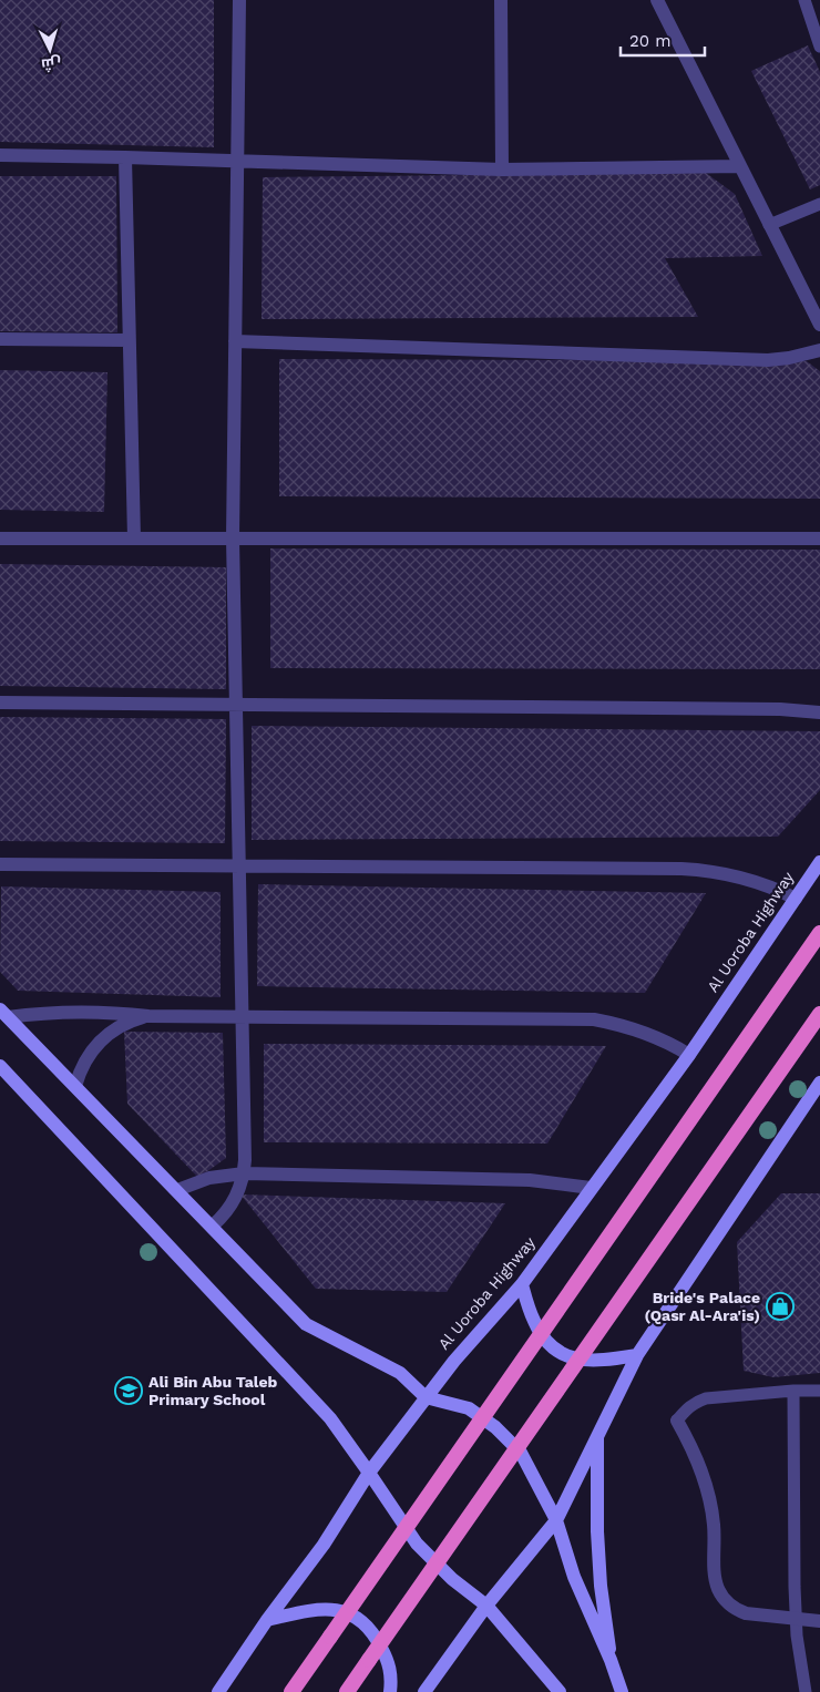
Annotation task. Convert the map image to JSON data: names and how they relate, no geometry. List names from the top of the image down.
{
  "streets": {
    "main road": ["Al Uoroba Highway"]
  },
  "places": {
    "shop": ["Bride's Palace (Qasr Al-Ara'is)"],
    "school or university": ["Ali Bin Abu Taleb Primary School"]
  },
  "scale_bar": "20 m",
  "north": "bottom"
}
